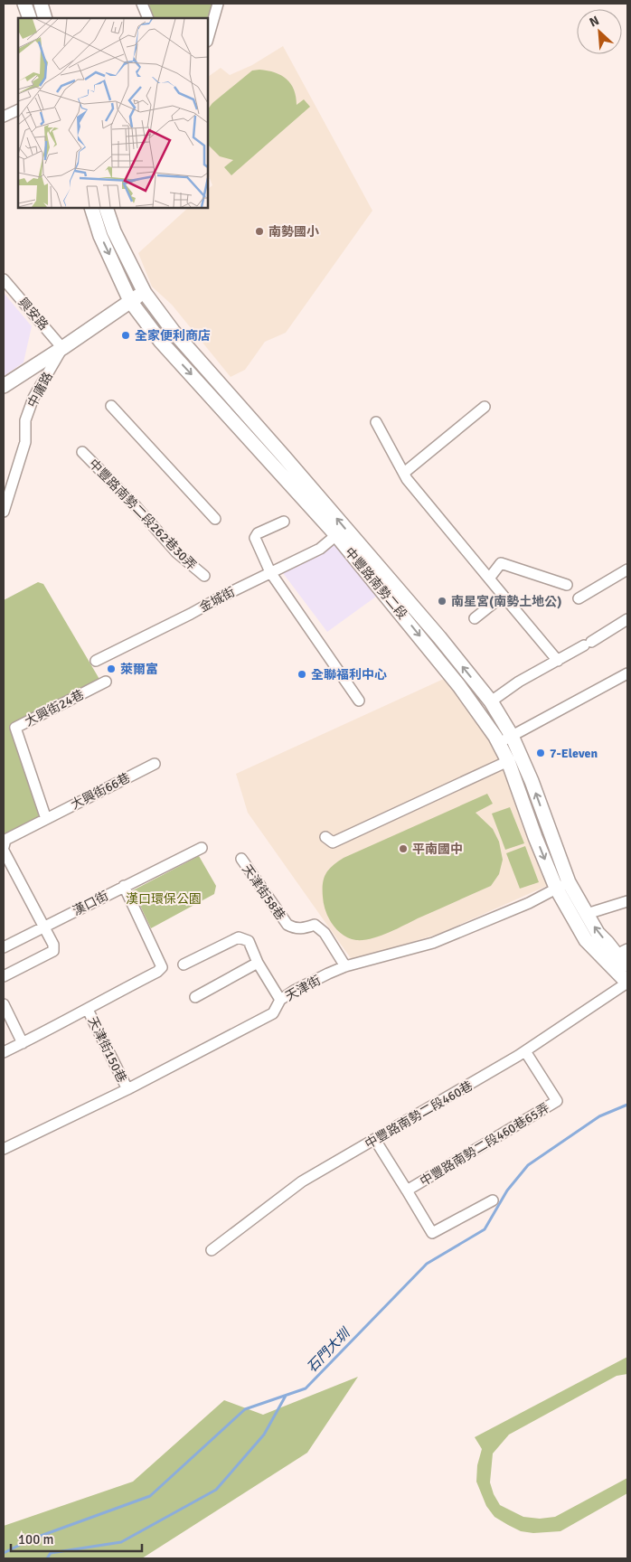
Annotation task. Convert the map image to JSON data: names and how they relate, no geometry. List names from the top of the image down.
{
  "streets": {
    "main road": ["中庸路", "中豐路南勢二段"],
    "street": [
      "興安路",
      "中豐路南勢二段262巷30弄",
      "金城街",
      "大興街24巷",
      "大興街66巷",
      "天津街58巷",
      "漢口街",
      "天津街",
      "天津街150巷",
      "中豐路南勢二段460巷",
      "中豐路南勢二段460巷65弄"
    ]
  },
  "crossings": [
    ["興安路", "中庸路"],
    ["中庸路", "中豐路南勢二段"],
    ["中豐路南勢二段", "金城街"],
    ["中豐路南勢二段", "天津街"],
    ["中豐路南勢二段", "中豐路南勢二段460巷"],
    ["大興街24巷", "大興街66巷"],
    ["天津街58巷", "天津街"],
    ["漢口街", "天津街150巷"],
    ["天津街", "天津街150巷"],
    ["中豐路南勢二段460巷", "中豐路南勢二段460巷65弄"]
  ],
  "water": ["石門大圳"],
  "parks": ["漢口環保公園"],
  "places": [
    "南勢國小",
    "全家便利商店",
    "南星宮(南勢土地公)",
    "萊爾富",
    "全聯福利中心",
    "7-Eleven",
    "平南國中"
  ],
  "scale_bar": "100 m",
  "north": "top left"
}
